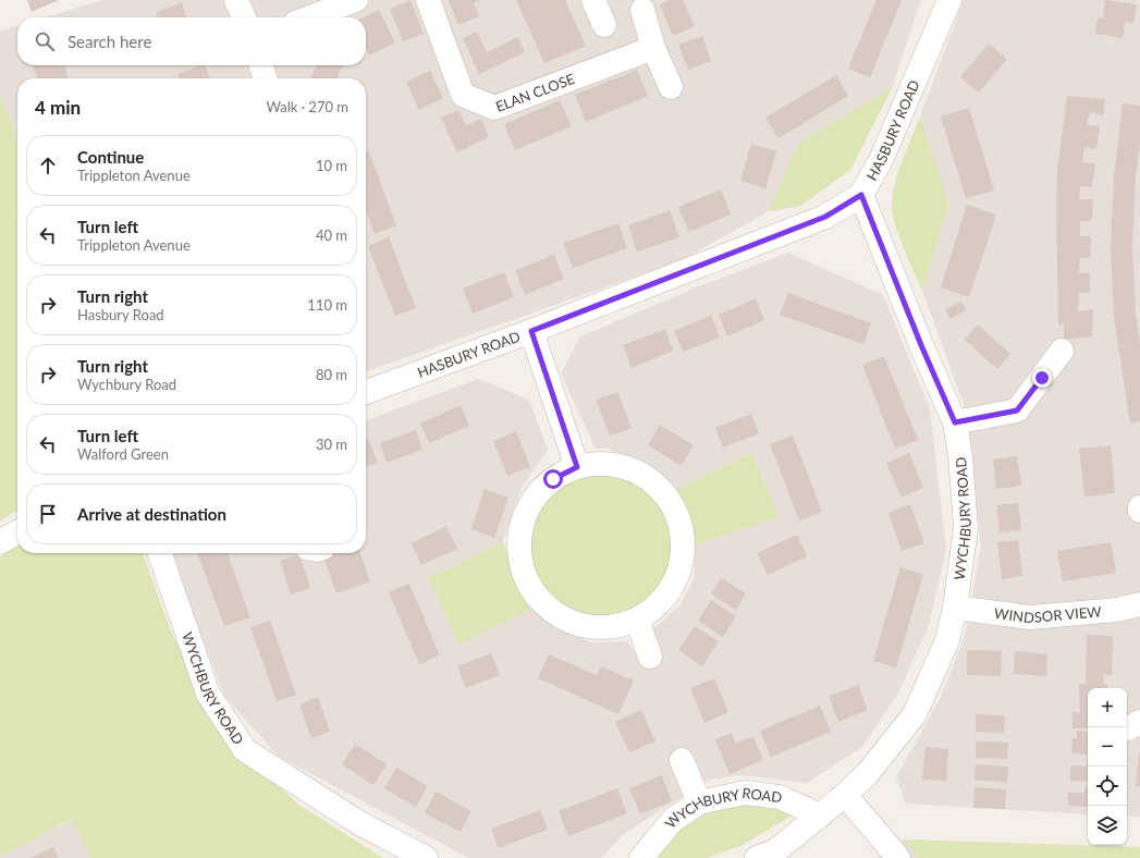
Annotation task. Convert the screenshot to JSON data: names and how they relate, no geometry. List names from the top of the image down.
{
  "streets": {
    "street": [
      "ELAN CLOSE",
      "HASBURY ROAD",
      "WYCHBURY ROAD",
      "WINDSOR VIEW"
    ]
  },
  "crossings": [
    ["HASBURY ROAD", "WYCHBURY ROAD"],
    ["WYCHBURY ROAD", "WINDSOR VIEW"]
  ],
  "page": {
    "search": "Search here",
    "heading": ["4 min", "Walk · 270 m"],
    "list": [
      ["Continue", "Trippleton Avenue", "10 m"],
      ["Turn left", "Trippleton Avenue", "40 m"],
      ["Turn right", "Hasbury Road", "110 m"],
      ["Turn right", "Wychbury Road", "80 m"],
      ["Turn left", "Walford Green", "30 m"],
      "Arrive at destination"
    ],
    "map_buttons": ["+", "−"]
  }
}
